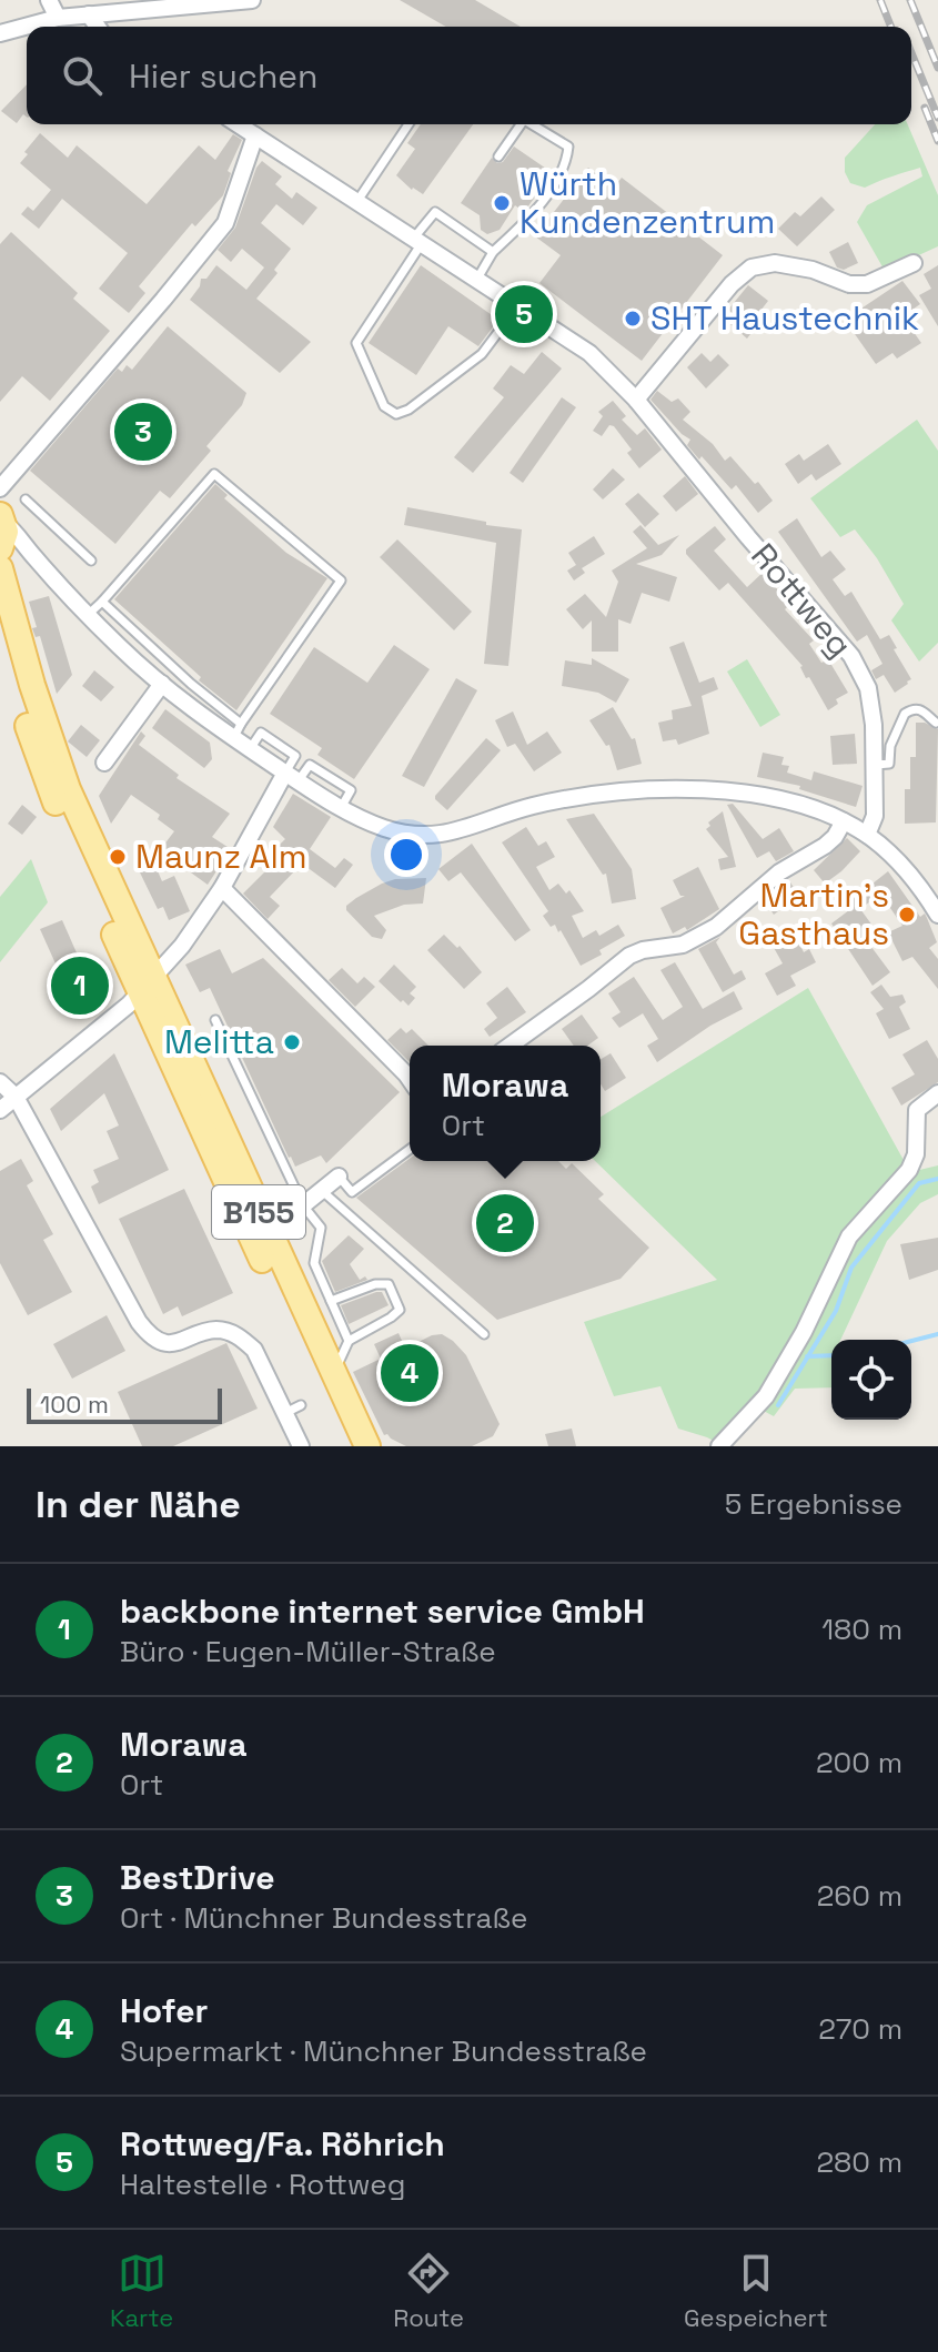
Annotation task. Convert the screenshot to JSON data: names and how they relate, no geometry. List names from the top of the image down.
{
  "streets": {
    "main road": ["B155"],
    "street": ["Rottweg"]
  },
  "places": [
    "Würth Kundenzentrum",
    "SHT Haustechnik",
    "Maunz Alm",
    "Martin's Gasthaus",
    "Melitta"
  ],
  "scale_bar": "100 m",
  "page": {
    "search": "Hier suchen",
    "pins": [
      "5",
      "3",
      "1",
      "2",
      "4"
    ],
    "popup": ["Morawa", "Ort"],
    "scale": "100 m",
    "heading": ["In der Nähe", "5 Ergebnisse"],
    "list": [
      {
        "mark": "1",
        "name": "backbone internet service GmbH",
        "note": "Büro · Eugen-Müller-Straße",
        "value": "180 m"
      },
      {
        "mark": "2",
        "name": "Morawa",
        "note": "Ort",
        "value": "200 m"
      },
      {
        "mark": "3",
        "name": "BestDrive",
        "note": "Ort · Münchner Bundesstraße",
        "value": "260 m"
      },
      {
        "mark": "4",
        "name": "Hofer",
        "note": "Supermarkt · Münchner Bundesstraße",
        "value": "270 m"
      },
      {
        "mark": "5",
        "name": "Rottweg/Fa. Röhrich",
        "note": "Haltestelle · Rottweg",
        "value": "280 m"
      }
    ],
    "nav": ["Karte", "Route", "Gespeichert"]
  }
}
